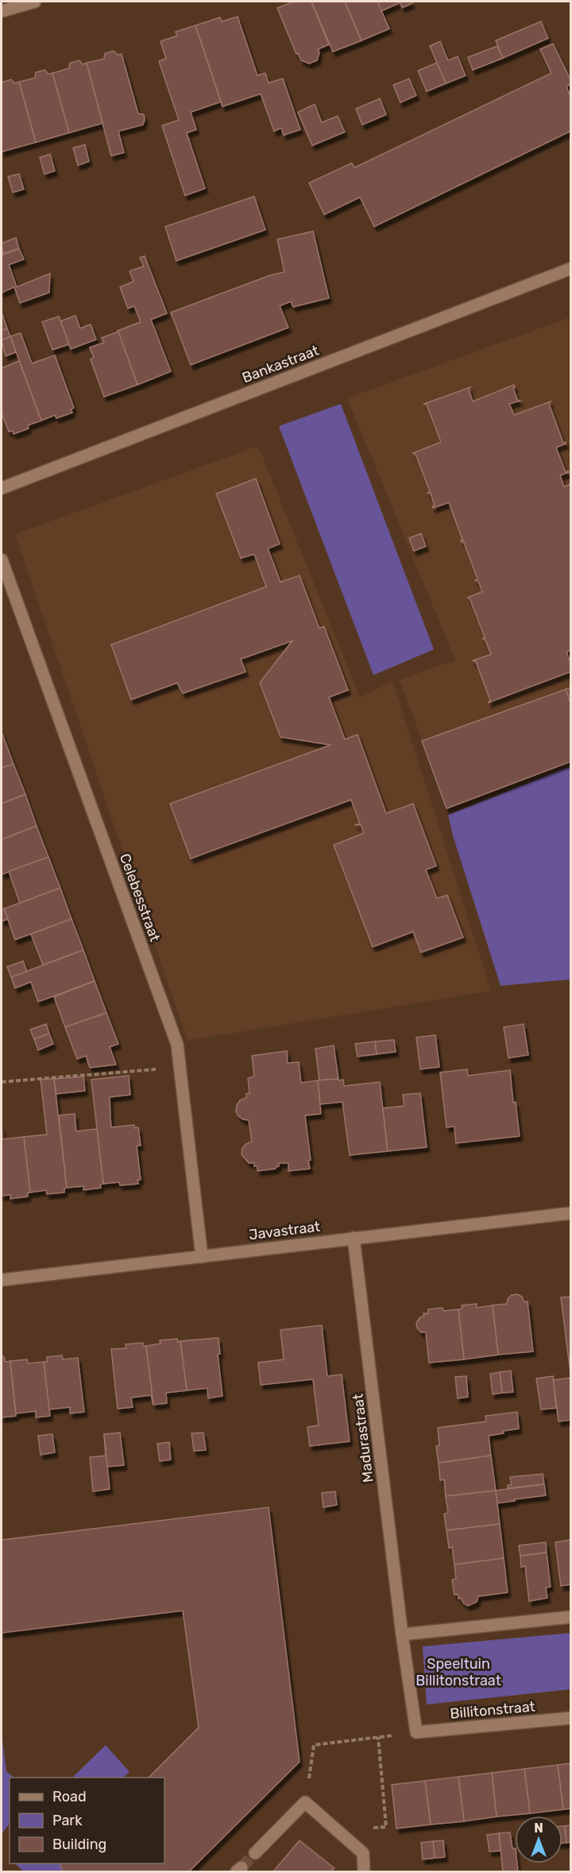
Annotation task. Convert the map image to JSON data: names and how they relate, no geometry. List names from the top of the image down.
{
  "streets": {
    "street": [
      "Bankastraat",
      "Celebesstraat",
      "Javastraat",
      "Madurastraat",
      "Billitonstraat"
    ]
  },
  "crossings": [
    ["Celebesstraat", "Javastraat"],
    ["Javastraat", "Madurastraat"],
    ["Madurastraat", "Billitonstraat"]
  ],
  "parks": ["Speeltuin Billitonstraat"],
  "legend": ["Road", "Park", "Building"],
  "north": "top"
}
